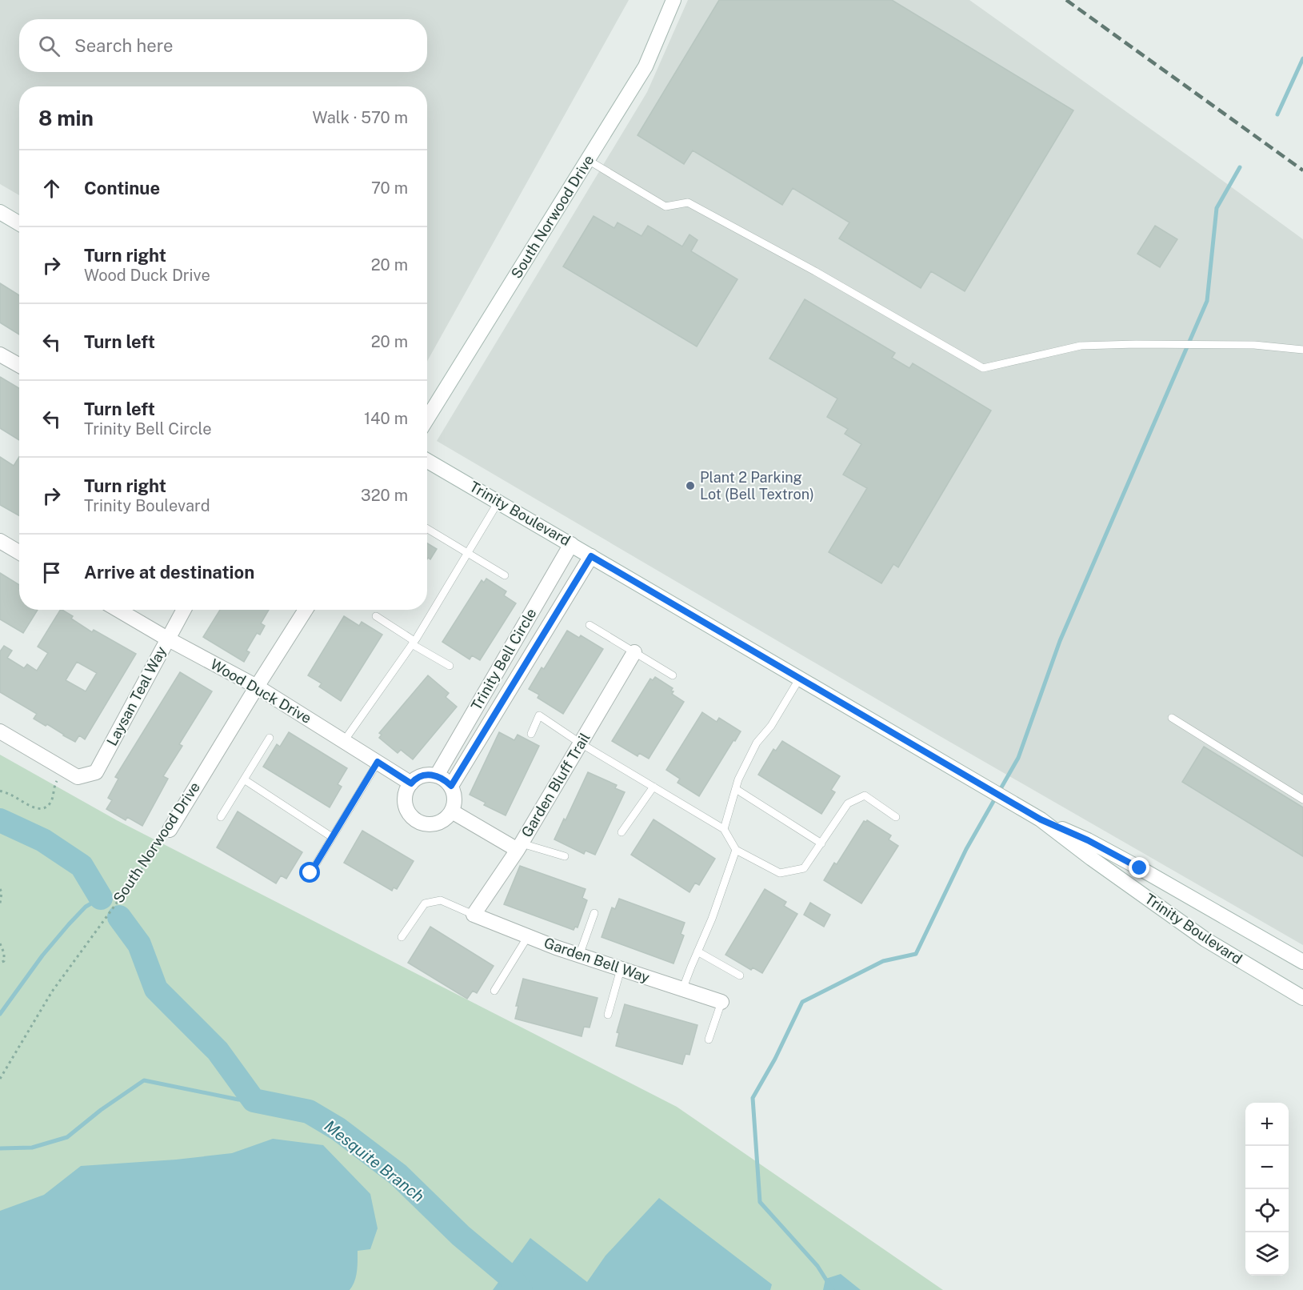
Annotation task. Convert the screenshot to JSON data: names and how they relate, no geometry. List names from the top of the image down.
{
  "streets": {
    "street": [
      "South Norwood Drive",
      "Trinity Boulevard",
      "Trinity Bell Circle",
      "Wood Duck Drive",
      "Laysan Teal Way",
      "Garden Bluff Trail",
      "Garden Bell Way"
    ]
  },
  "crossings": [
    ["South Norwood Drive", "Wood Duck Drive"],
    ["Trinity Boulevard", "Trinity Bell Circle"],
    ["Trinity Bell Circle", "Wood Duck Drive"],
    ["Wood Duck Drive", "Laysan Teal Way"],
    ["Garden Bluff Trail", "Garden Bell Way"]
  ],
  "water": ["Mesquite Branch"],
  "places": ["Plant 2 Parking Lot (Bell Textron)"],
  "page": {
    "search": "Search here",
    "heading": ["8 min", "Walk · 570 m"],
    "list": [
      ["Continue", "70 m"],
      ["Turn right", "Wood Duck Drive", "20 m"],
      ["Turn left", "20 m"],
      ["Turn left", "Trinity Bell Circle", "140 m"],
      ["Turn right", "Trinity Boulevard", "320 m"],
      "Arrive at destination"
    ],
    "map_buttons": ["+", "−"]
  }
}
